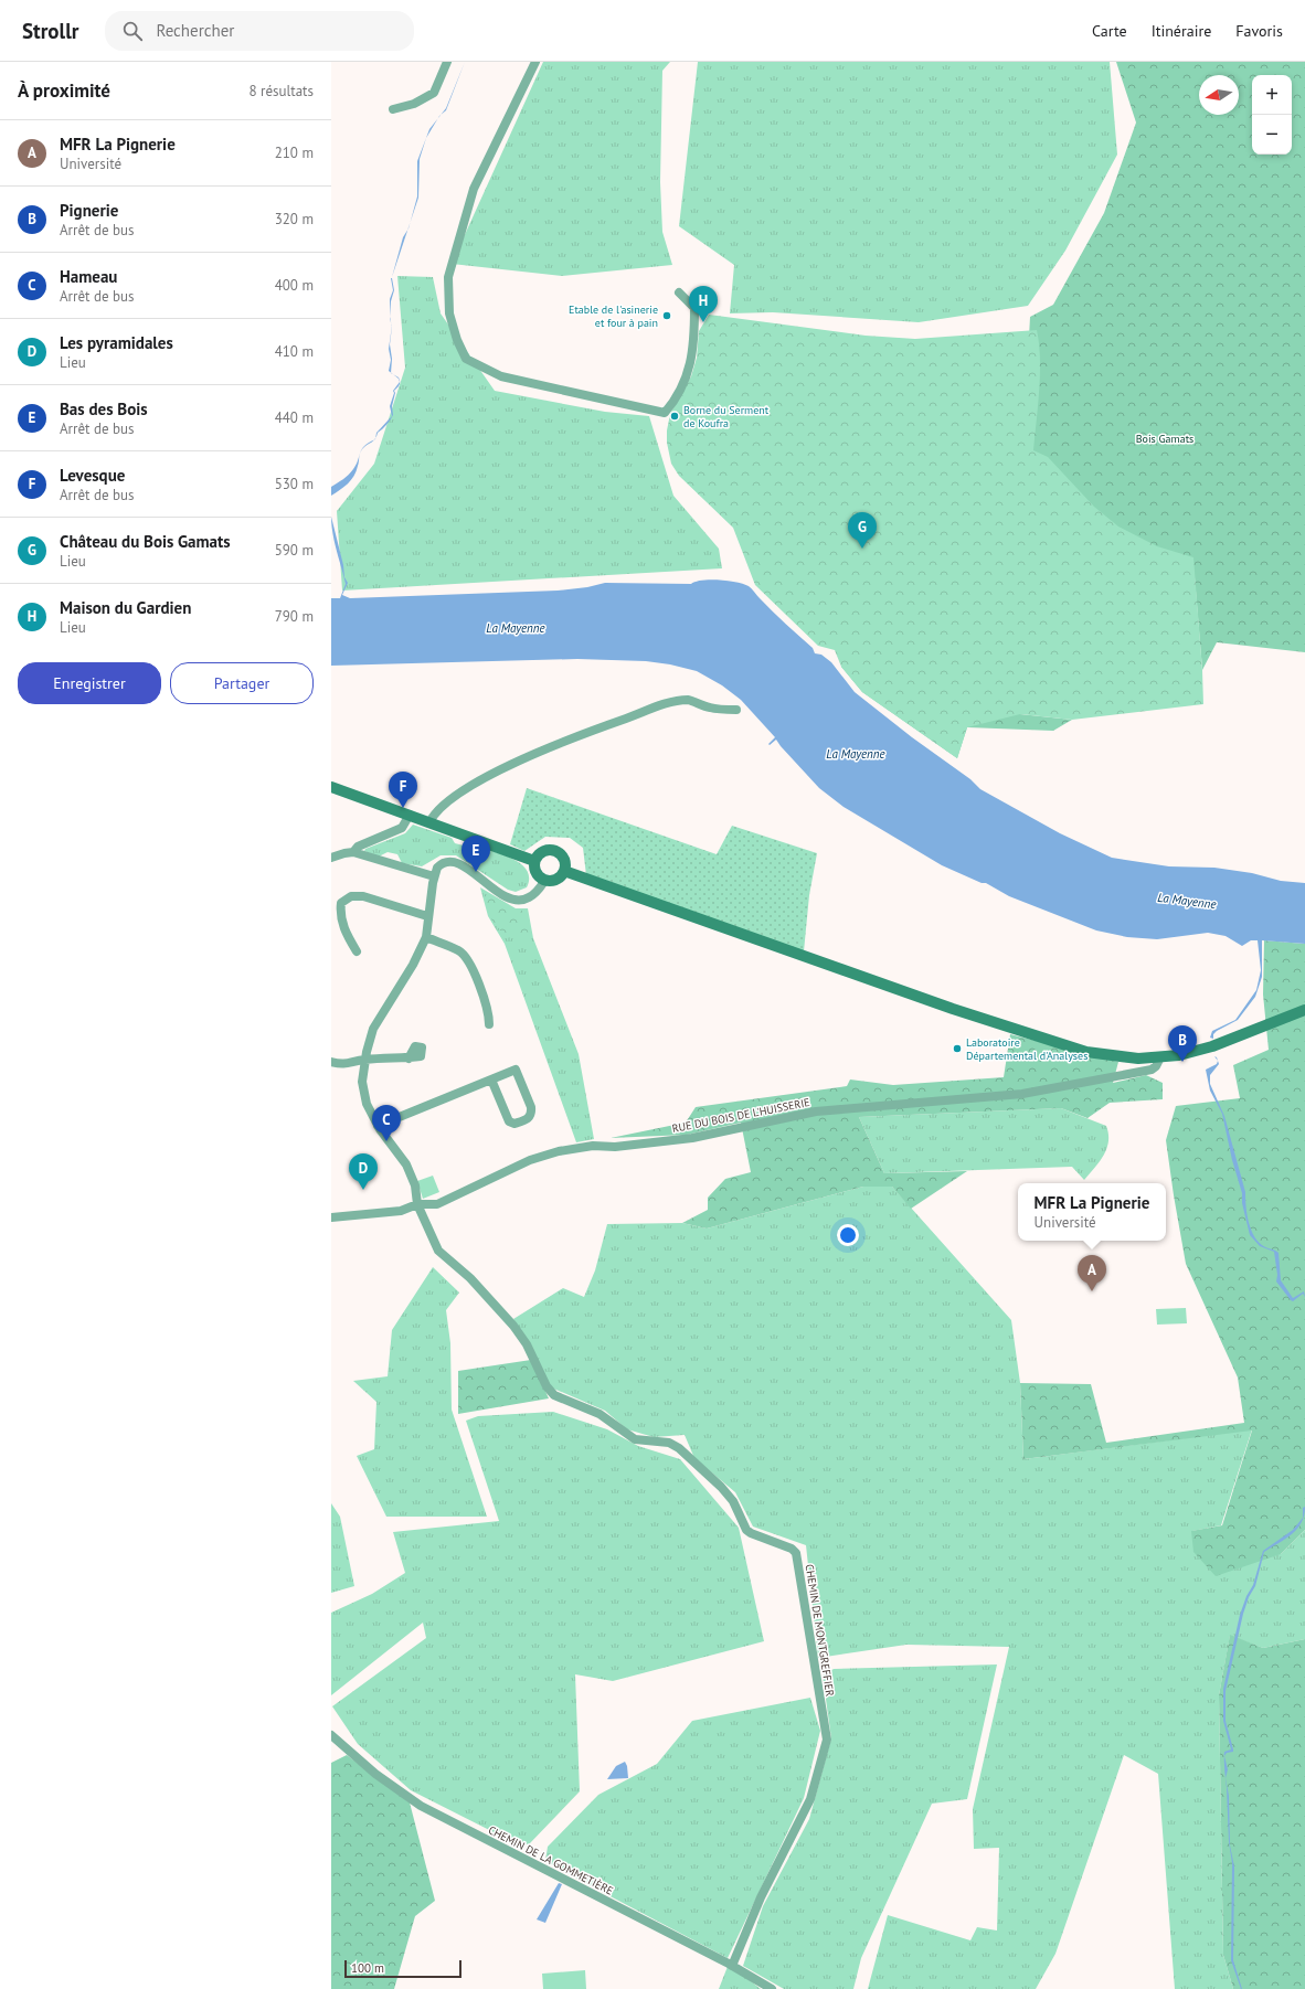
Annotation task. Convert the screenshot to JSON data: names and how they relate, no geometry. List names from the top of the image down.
{
  "streets": {
    "street": ["RUE DU BOIS DE L'HUISSERIE", "CHEMIN DE MONTGREFFIER", "CHEMIN DE LA GOMMETIÈRE"]
  },
  "crossings": [
    ["RUE DU BOIS DE L'HUISSERIE", "CHEMIN DE MONTGREFFIER"],
    ["CHEMIN DE MONTGREFFIER", "CHEMIN DE LA GOMMETIÈRE"]
  ],
  "water": ["La Mayenne"],
  "parks": ["Bois Gamats"],
  "places": ["Etable de l'asinerie et four à pain", "Borne du Serment de Koufra", "Laboratoire Départemental d'Analyses"],
  "scale_bar": "100 m",
  "north": "left",
  "page": {
    "header": "Strollr",
    "search": "Rechercher",
    "nav": ["Carte", "Itinéraire", "Favoris"],
    "heading": ["À proximité", "8 résultats"],
    "map_buttons": ["+", "−"],
    "list": [
      {
        "mark": "A",
        "name": "MFR La Pignerie",
        "note": "Université",
        "value": "210 m"
      },
      {
        "mark": "B",
        "name": "Pignerie",
        "note": "Arrêt de bus",
        "value": "320 m"
      },
      {
        "mark": "C",
        "name": "Hameau",
        "note": "Arrêt de bus",
        "value": "400 m"
      },
      {
        "mark": "D",
        "name": "Les pyramidales",
        "note": "Lieu",
        "value": "410 m"
      },
      {
        "mark": "E",
        "name": "Bas des Bois",
        "note": "Arrêt de bus",
        "value": "440 m"
      },
      {
        "mark": "F",
        "name": "Levesque",
        "note": "Arrêt de bus",
        "value": "530 m"
      },
      {
        "mark": "G",
        "name": "Château du Bois Gamats",
        "note": "Lieu",
        "value": "590 m"
      },
      {
        "mark": "H",
        "name": "Maison du Gardien",
        "note": "Lieu",
        "value": "790 m"
      }
    ],
    "pins": [
      "H",
      "G",
      "F",
      "E",
      "B",
      "C",
      "D",
      "A"
    ],
    "buttons": ["Enregistrer", "Partager"],
    "popup": ["MFR La Pignerie", "Université"],
    "scale": "100 m"
  }
}
